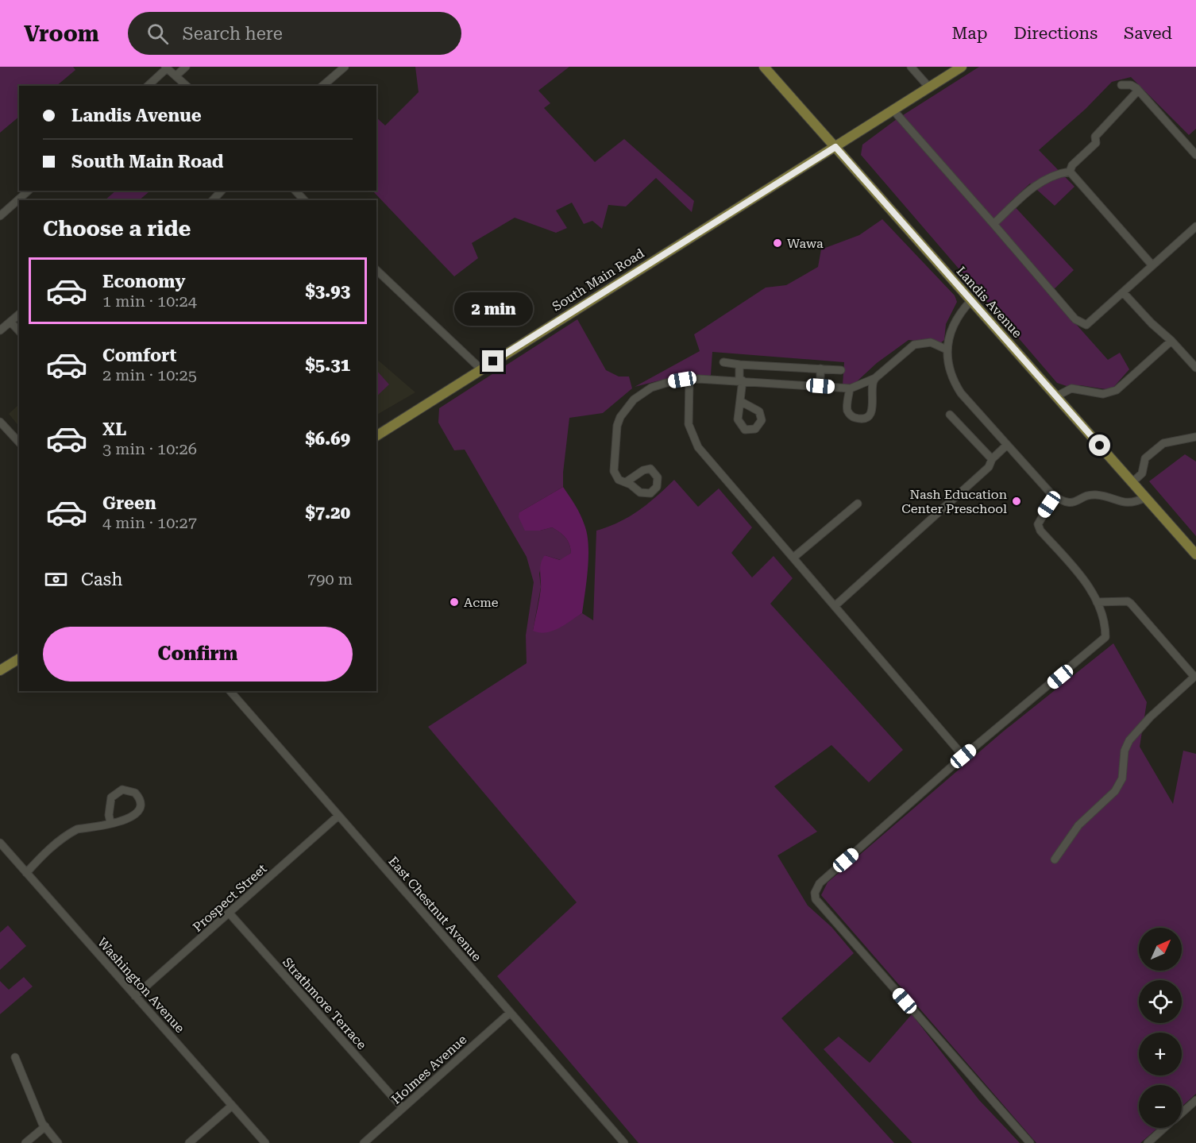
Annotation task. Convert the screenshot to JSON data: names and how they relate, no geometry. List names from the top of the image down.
{
  "streets": {
    "main road": ["South Main Road", "Landis Avenue"],
    "street": [
      "Prospect Street",
      "East Chestnut Avenue",
      "Washington Avenue",
      "Strathmore Terrace",
      "Holmes Avenue"
    ]
  },
  "crossings": [
    ["South Main Road", "Landis Avenue"],
    ["Prospect Street", "East Chestnut Avenue"],
    ["Prospect Street", "Washington Avenue"],
    ["Prospect Street", "Strathmore Terrace"],
    ["East Chestnut Avenue", "Holmes Avenue"],
    ["Strathmore Terrace", "Holmes Avenue"]
  ],
  "places": ["Wawa", "Nash Education Center Preschool", "Acme"],
  "north": "top right",
  "page": {
    "header": "Vroom",
    "search": "Search here",
    "nav": ["Map", "Directions", "Saved"],
    "banner": ["Landis Avenue", "South Main Road"],
    "heading": "Choose a ride",
    "list": [
      {
        "name": "Economy",
        "note": "1 min · 10:24",
        "value": "$3.93"
      },
      {
        "name": "Comfort",
        "note": "2 min · 10:25",
        "value": "$5.31"
      },
      {
        "name": "XL",
        "note": "3 min · 10:26",
        "value": "$6.69"
      },
      {
        "name": "Green",
        "note": "4 min · 10:27",
        "value": "$7.20"
      }
    ],
    "bubble": "2 min",
    "pay": ["Cash", "790 m"],
    "buttons": "Confirm",
    "map_buttons": ["+", "−"]
  }
}
